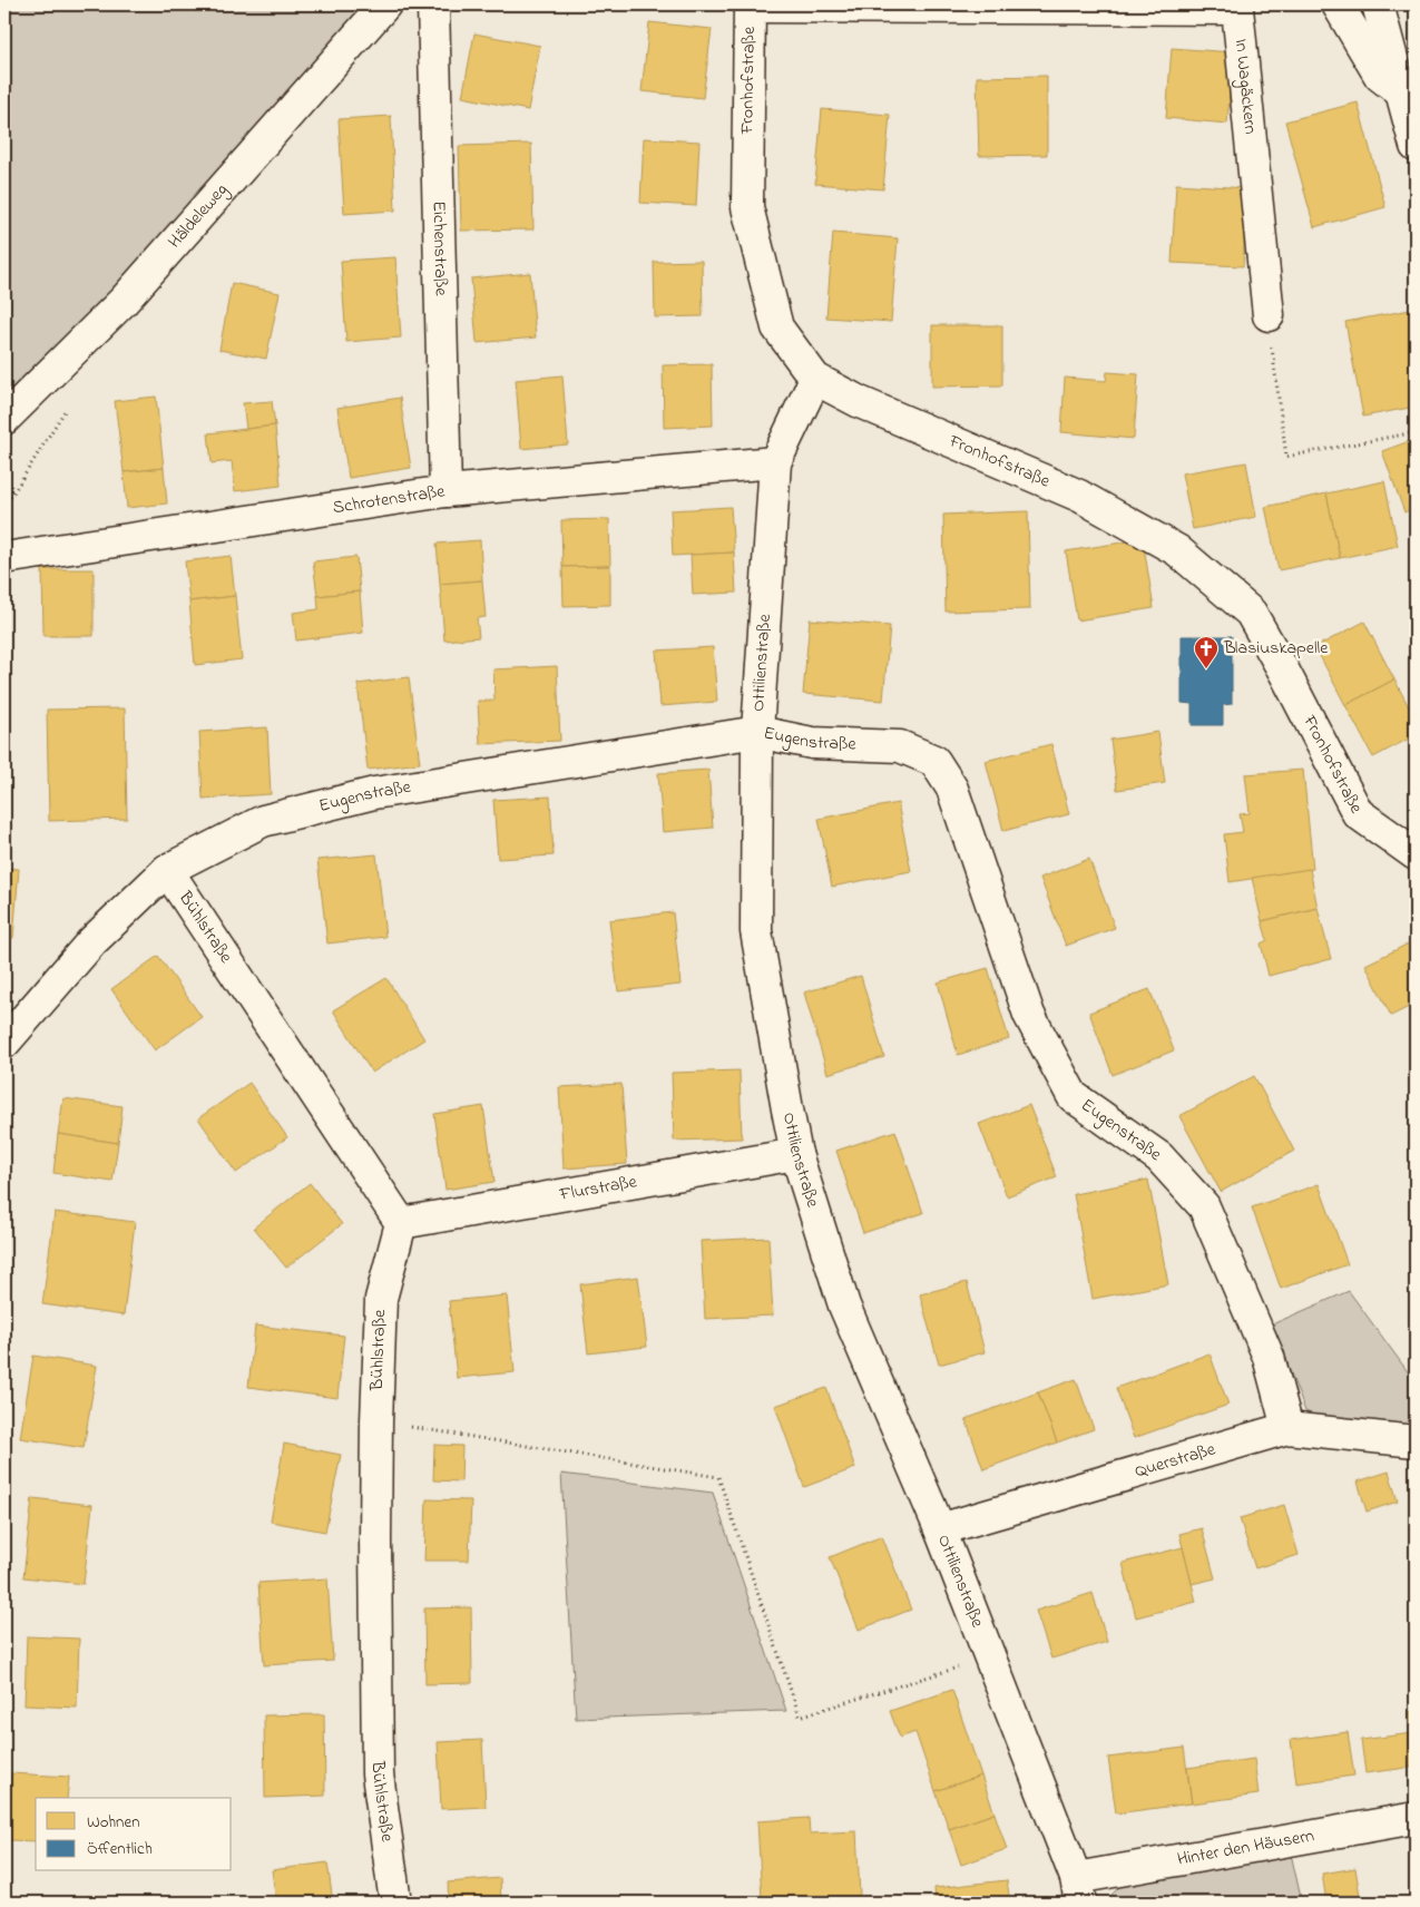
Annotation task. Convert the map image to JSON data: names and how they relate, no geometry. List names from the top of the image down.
{
  "streets": {
    "street": [
      "Fronhofstraße",
      "In Wagäckern",
      "Häldeleweg",
      "Eichenstraße",
      "Schrotenstraße",
      "Ottilienstraße",
      "Eugenstraße",
      "Bühlstraße",
      "Flurstraße",
      "Querstraße",
      "Hinter den Häusern"
    ]
  },
  "crossings": [
    ["Fronhofstraße", "In Wagäckern"],
    ["Fronhofstraße", "Ottilienstraße"],
    ["Eichenstraße", "Schrotenstraße"],
    ["Schrotenstraße", "Ottilienstraße"],
    ["Ottilienstraße", "Eugenstraße"],
    ["Ottilienstraße", "Flurstraße"],
    ["Ottilienstraße", "Querstraße"],
    ["Ottilienstraße", "Hinter den Häusern"],
    ["Eugenstraße", "Bühlstraße"],
    ["Eugenstraße", "Querstraße"],
    ["Bühlstraße", "Flurstraße"]
  ],
  "places": {
    "church": ["Blasiuskapelle"]
  },
  "legend": ["Wohnen", "Öffentlich"]
}
